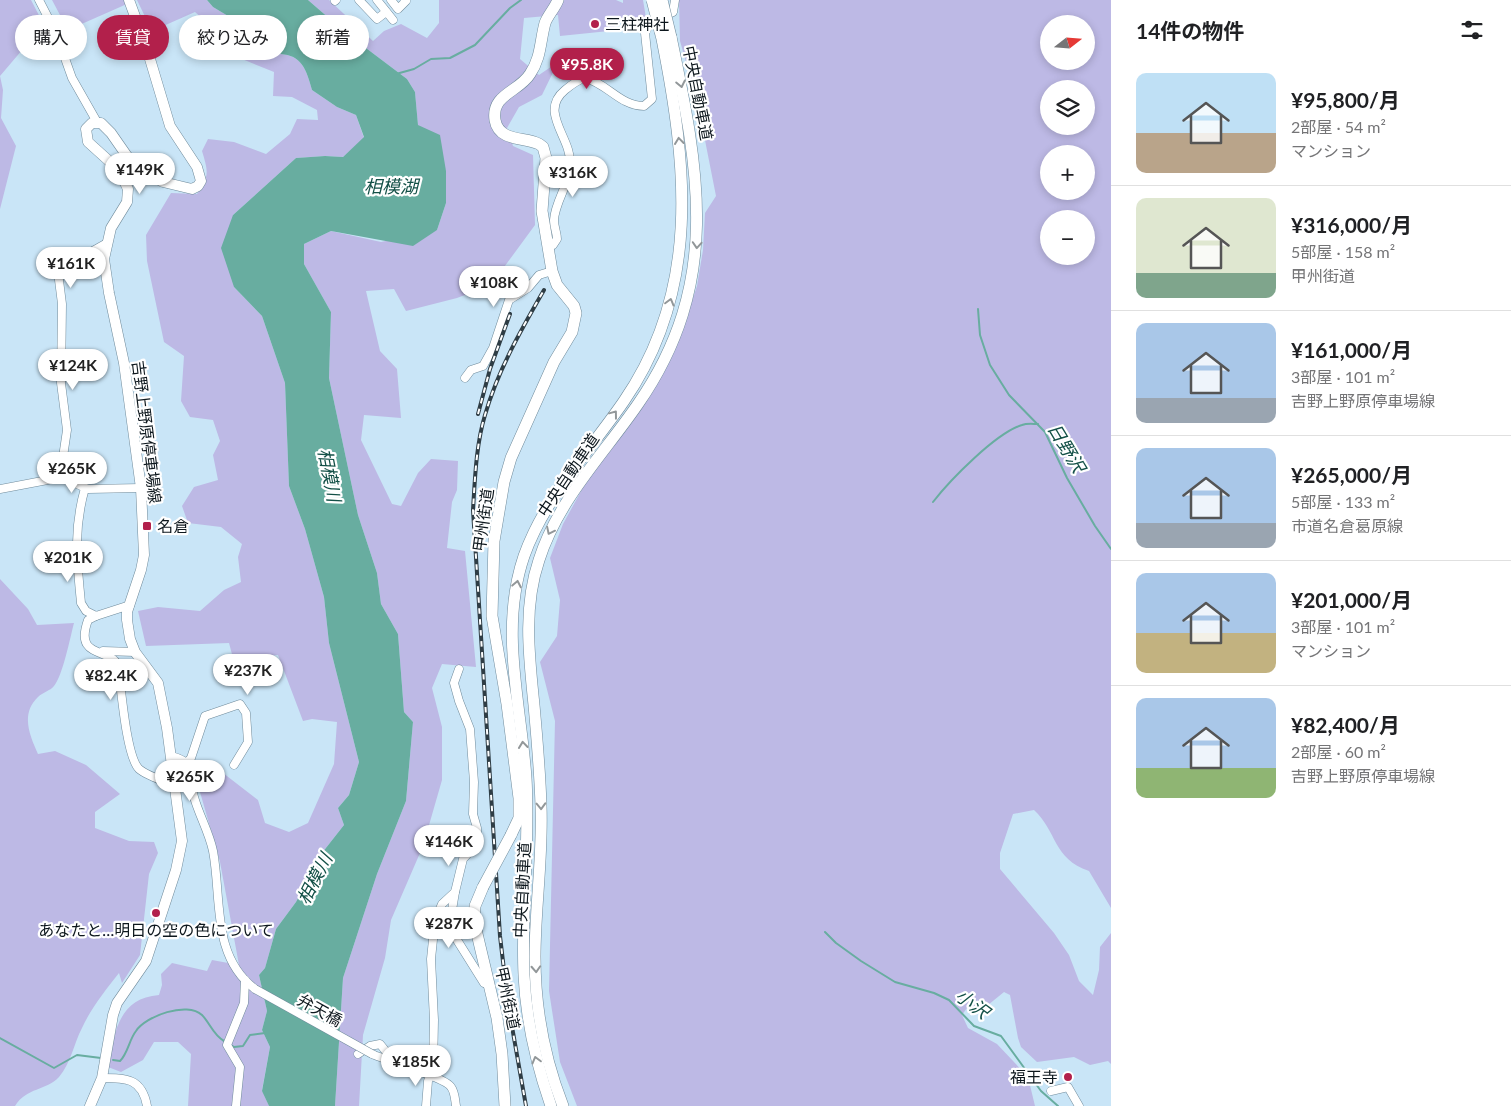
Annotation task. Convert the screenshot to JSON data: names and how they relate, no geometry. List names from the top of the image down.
{
  "streets": {
    "highway": ["中央自動車道", "甲州街道"],
    "main road": ["吉野上野原停車場線"],
    "street": ["弁天橋"]
  },
  "water": [
    "相模湖",
    "日野沢",
    "相模川",
    "小沢"
  ],
  "places": {
    "other": ["三柱神社", "あなたと…明日の空の色について", "福王寺"],
    "transit": ["名倉"]
  },
  "north": "right",
  "page": {
    "heading": "14件の物件",
    "map_buttons": ["+", "−"],
    "chip": [
      "購入",
      "賃貸",
      "絞り込み",
      "新着"
    ],
    "price": [
      "¥95.8K",
      "¥149K",
      "¥316K",
      "¥161K",
      "¥108K",
      "¥124K",
      "¥265K",
      "¥201K",
      "¥237K",
      "¥82.4K",
      "¥265K",
      "¥146K",
      "¥287K",
      "¥185K"
    ],
    "list": [
      {
        "name": "¥95,800/月",
        "note": "2部屋 · 54 m² · マンション"
      },
      {
        "name": "¥316,000/月",
        "note": "5部屋 · 158 m² · 甲州街道"
      },
      {
        "name": "¥161,000/月",
        "note": "3部屋 · 101 m² · 吉野上野原停車場線"
      },
      {
        "name": "¥265,000/月",
        "note": "5部屋 · 133 m² · 市道名倉葛原線"
      },
      {
        "name": "¥201,000/月",
        "note": "3部屋 · 101 m² · マンション"
      },
      {
        "name": "¥82,400/月",
        "note": "2部屋 · 60 m² · 吉野上野原停車場線"
      }
    ]
  }
}
